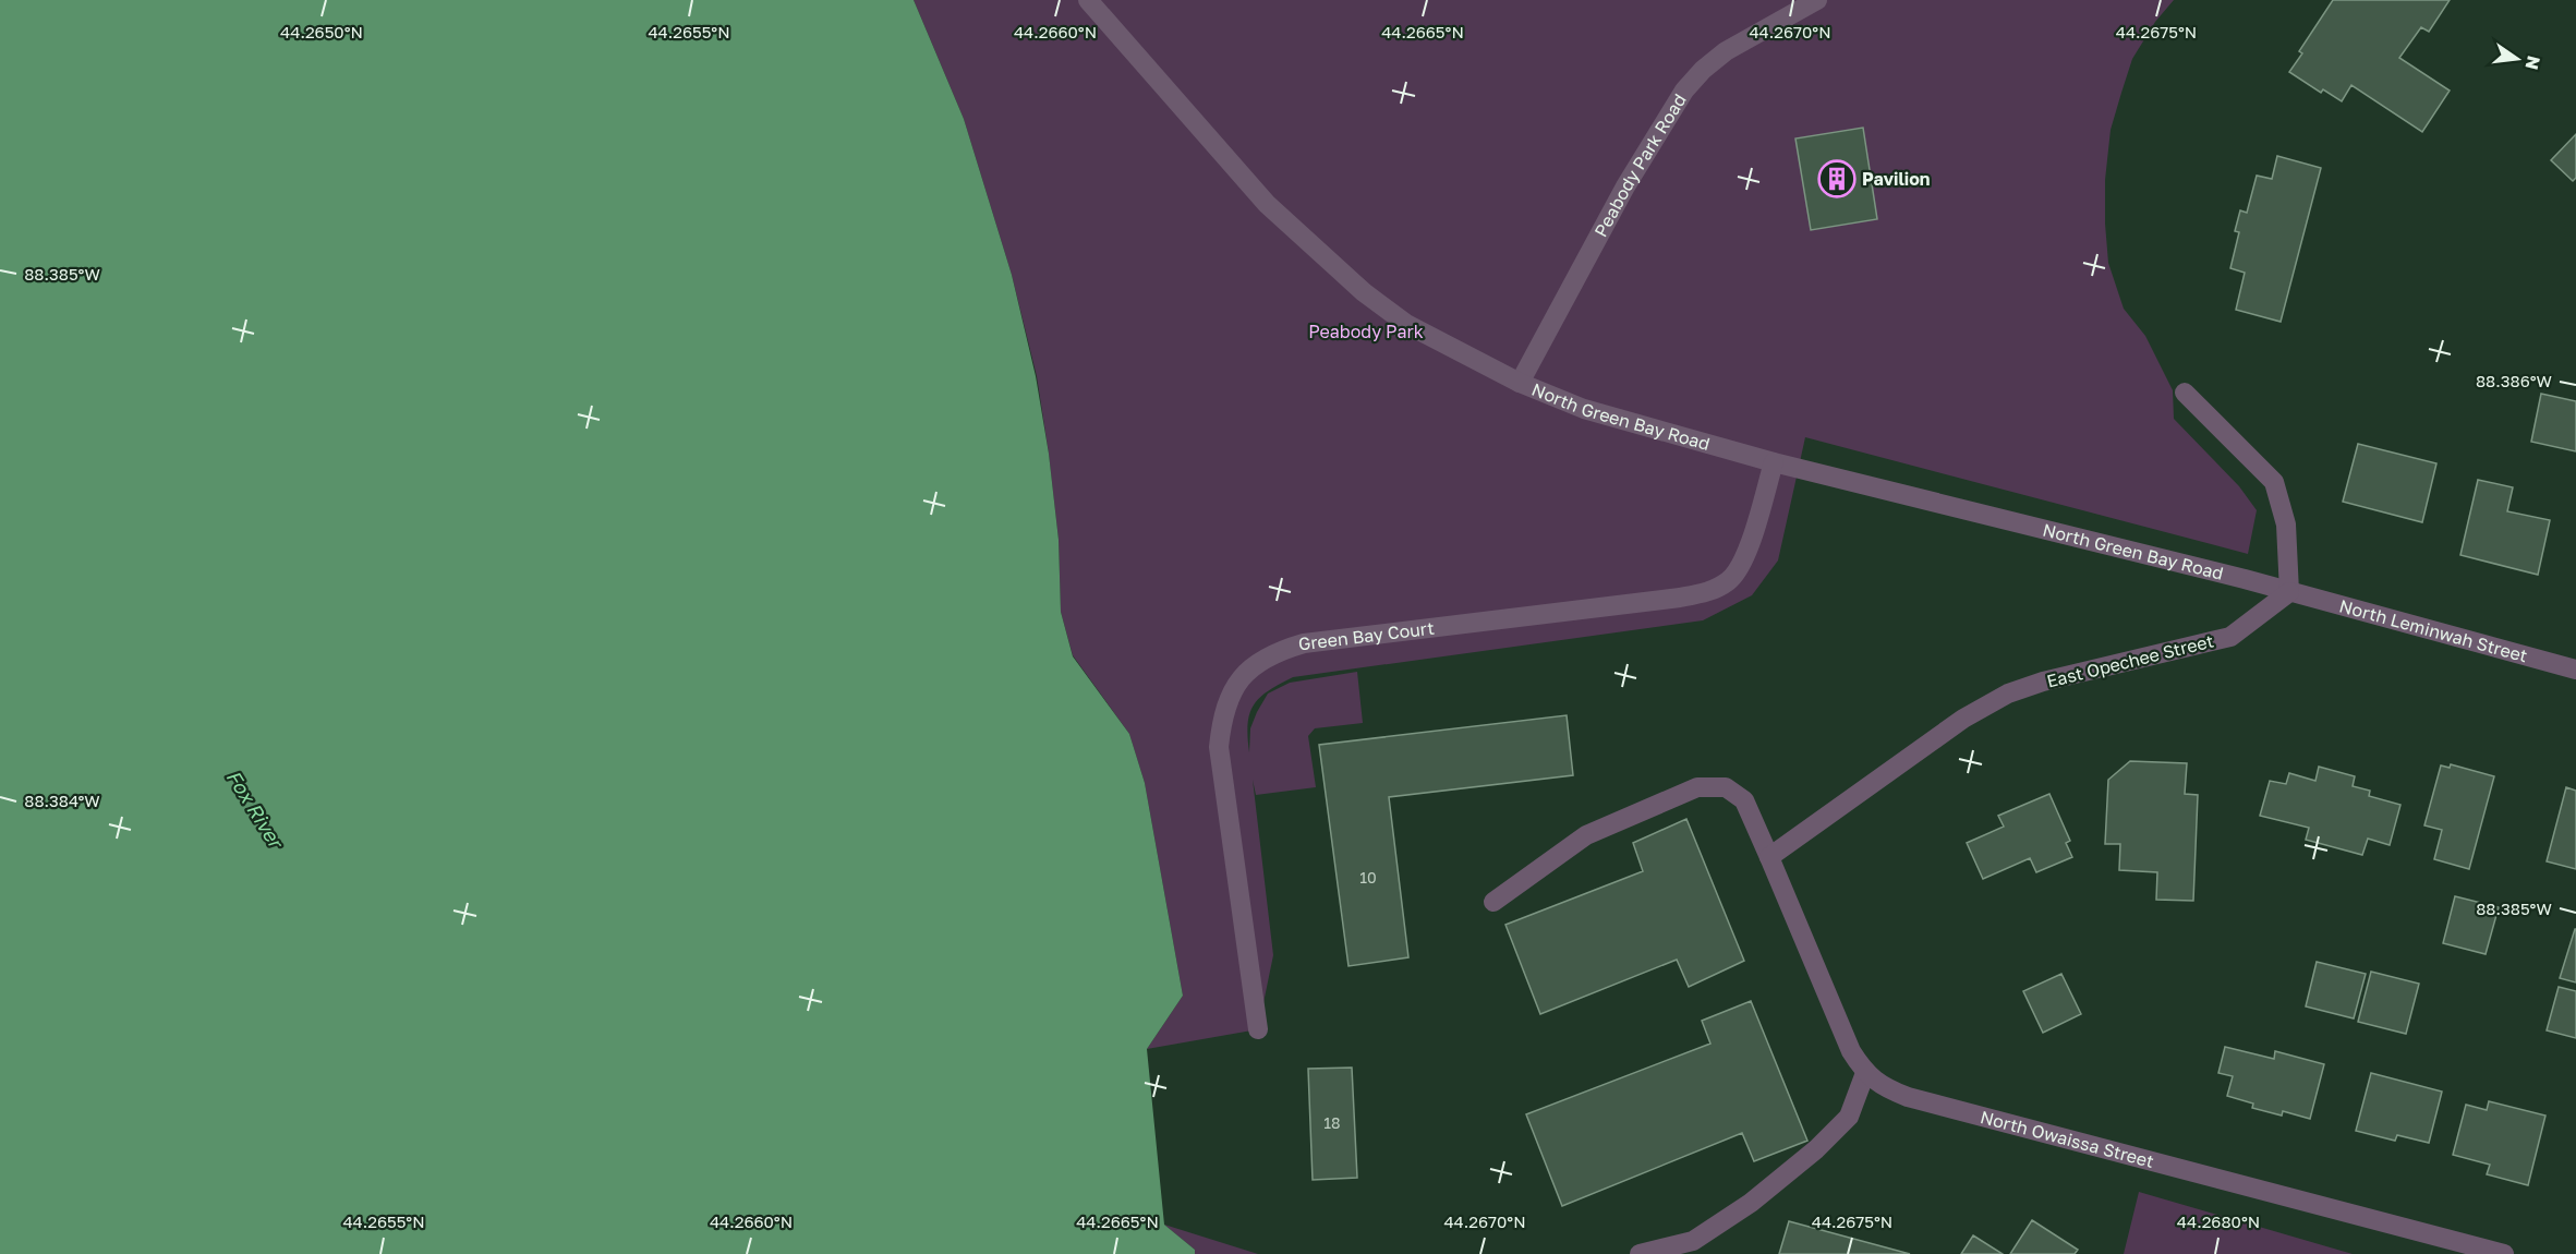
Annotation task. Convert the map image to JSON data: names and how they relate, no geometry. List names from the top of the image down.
{
  "streets": {
    "street": [
      "Peabody Park Road",
      "North Green Bay Road",
      "North Leminwah Street",
      "Green Bay Court",
      "East Opechee Street",
      "North Owaissa Street"
    ]
  },
  "crossings": [
    ["Peabody Park Road", "North Green Bay Road"],
    ["North Green Bay Road", "North Leminwah Street"],
    ["North Green Bay Road", "Green Bay Court"],
    ["North Green Bay Road", "East Opechee Street"],
    ["North Leminwah Street", "East Opechee Street"],
    ["East Opechee Street", "North Owaissa Street"]
  ],
  "water": ["Fox River"],
  "parks": ["Peabody Park"],
  "places": {
    "building": ["Pavilion"]
  },
  "house_numbers": ["10", "18"],
  "north": "right",
  "coordinates": [
    "44.2650°N",
    "44.2655°N",
    "44.2660°N",
    "44.2665°N",
    "44.2670°N",
    "44.2675°N",
    "88.385°W",
    "88.386°W",
    "88.384°W",
    "44.2680°N"
  ]
}
